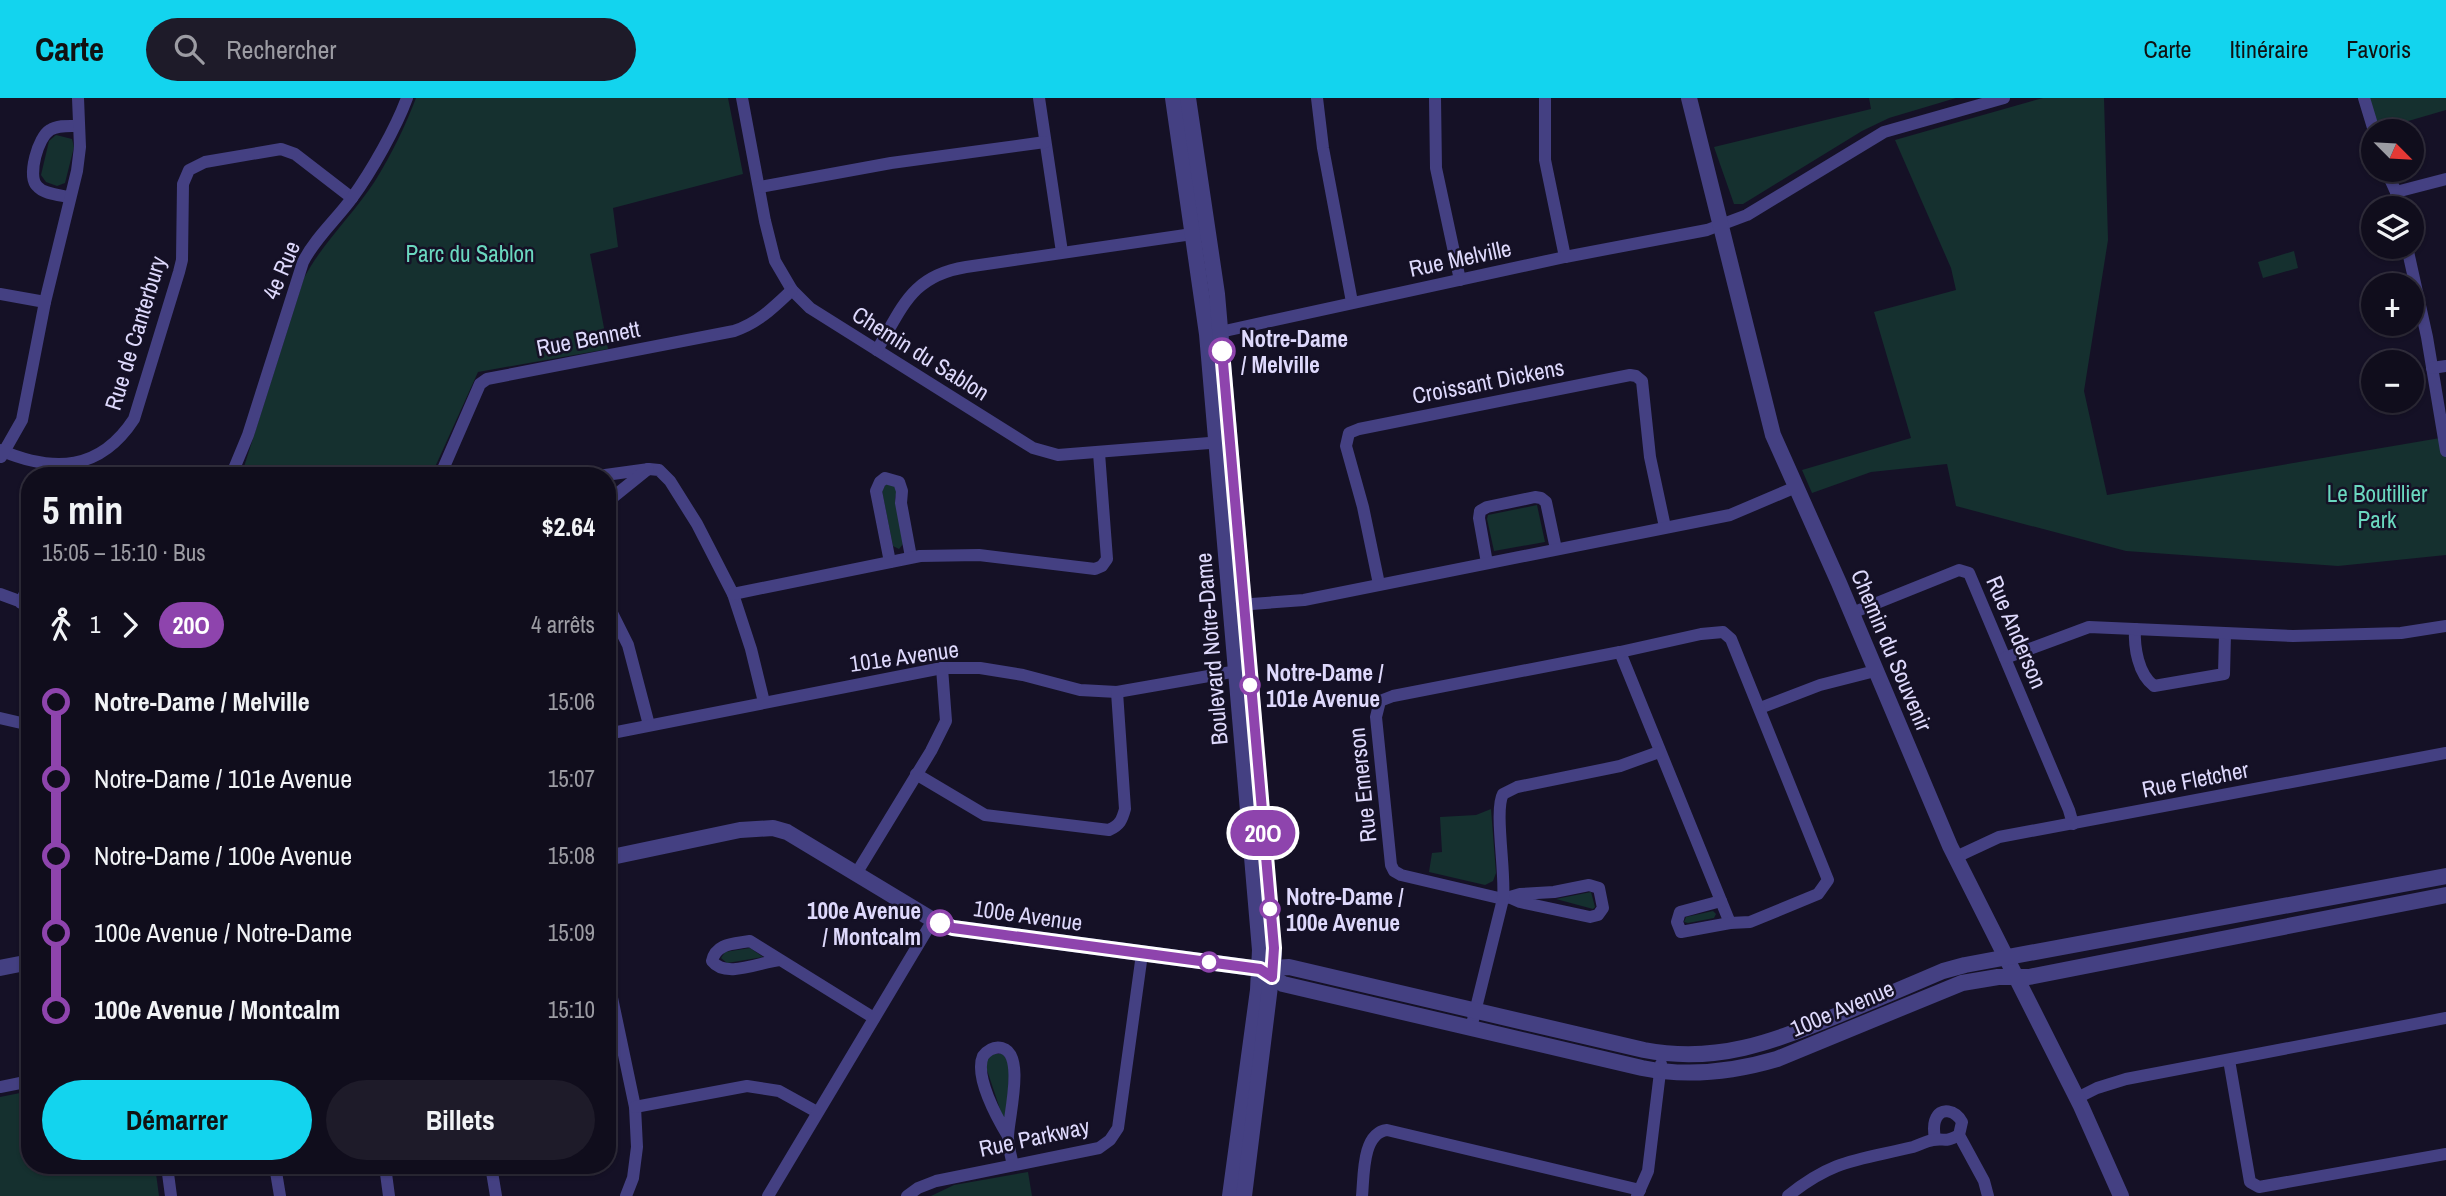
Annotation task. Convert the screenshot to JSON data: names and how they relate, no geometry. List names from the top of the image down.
{
  "streets": {
    "street": [
      "Rue Melville",
      "4e Rue",
      "Rue de Canterbury",
      "Rue Bennett",
      "Chemin du Sablon",
      "Croissant Dickens",
      "Rue Anderson",
      "Boulevard Notre-Dame",
      "Chemin du Souvenir",
      "101e Avenue",
      "Rue Fletcher",
      "Rue Emerson",
      "100e Avenue",
      "Rue Parkway"
    ]
  },
  "crossings": [
    ["Rue Melville", "Boulevard Notre-Dame"],
    ["Rue Melville", "Chemin du Souvenir"],
    ["4e Rue", "Rue de Canterbury"],
    ["Rue Bennett", "Chemin du Sablon"],
    ["Chemin du Sablon", "Boulevard Notre-Dame"],
    ["Rue Anderson", "Chemin du Souvenir"],
    ["Rue Anderson", "Rue Fletcher"],
    ["Boulevard Notre-Dame", "101e Avenue"],
    ["Boulevard Notre-Dame", "100e Avenue"],
    ["Chemin du Souvenir", "Rue Fletcher"],
    ["Chemin du Souvenir", "100e Avenue"],
    ["100e Avenue", "Rue Parkway"]
  ],
  "parks": ["Parc du Sablon", "Le Boutillier Park"],
  "places": [
    "Notre-Dame / Melville",
    "Notre-Dame / 101e Avenue",
    "Notre-Dame / 100e Avenue",
    "100e Avenue / Montcalm"
  ],
  "lines": ["bus line 20O"],
  "north": "bottom right",
  "page": {
    "header": "Carte",
    "search": "Rechercher",
    "nav": ["Carte", "Itinéraire", "Favoris"],
    "on_map": "20O",
    "map_buttons": ["+", "−"],
    "heading": ["5 min", "15:05 – 15:10 · Bus", "$2.64"],
    "legs": ["1", "20O", "4 arrêts"],
    "list": [
      {
        "name": "Notre-Dame / Melville",
        "value": "15:06"
      },
      {
        "name": "Notre-Dame / 101e Avenue",
        "value": "15:07"
      },
      {
        "name": "Notre-Dame / 100e Avenue",
        "value": "15:08"
      },
      {
        "name": "100e Avenue / Notre-Dame",
        "value": "15:09"
      },
      {
        "name": "100e Avenue / Montcalm",
        "value": "15:10"
      }
    ],
    "buttons": ["Démarrer", "Billets"]
  }
}
